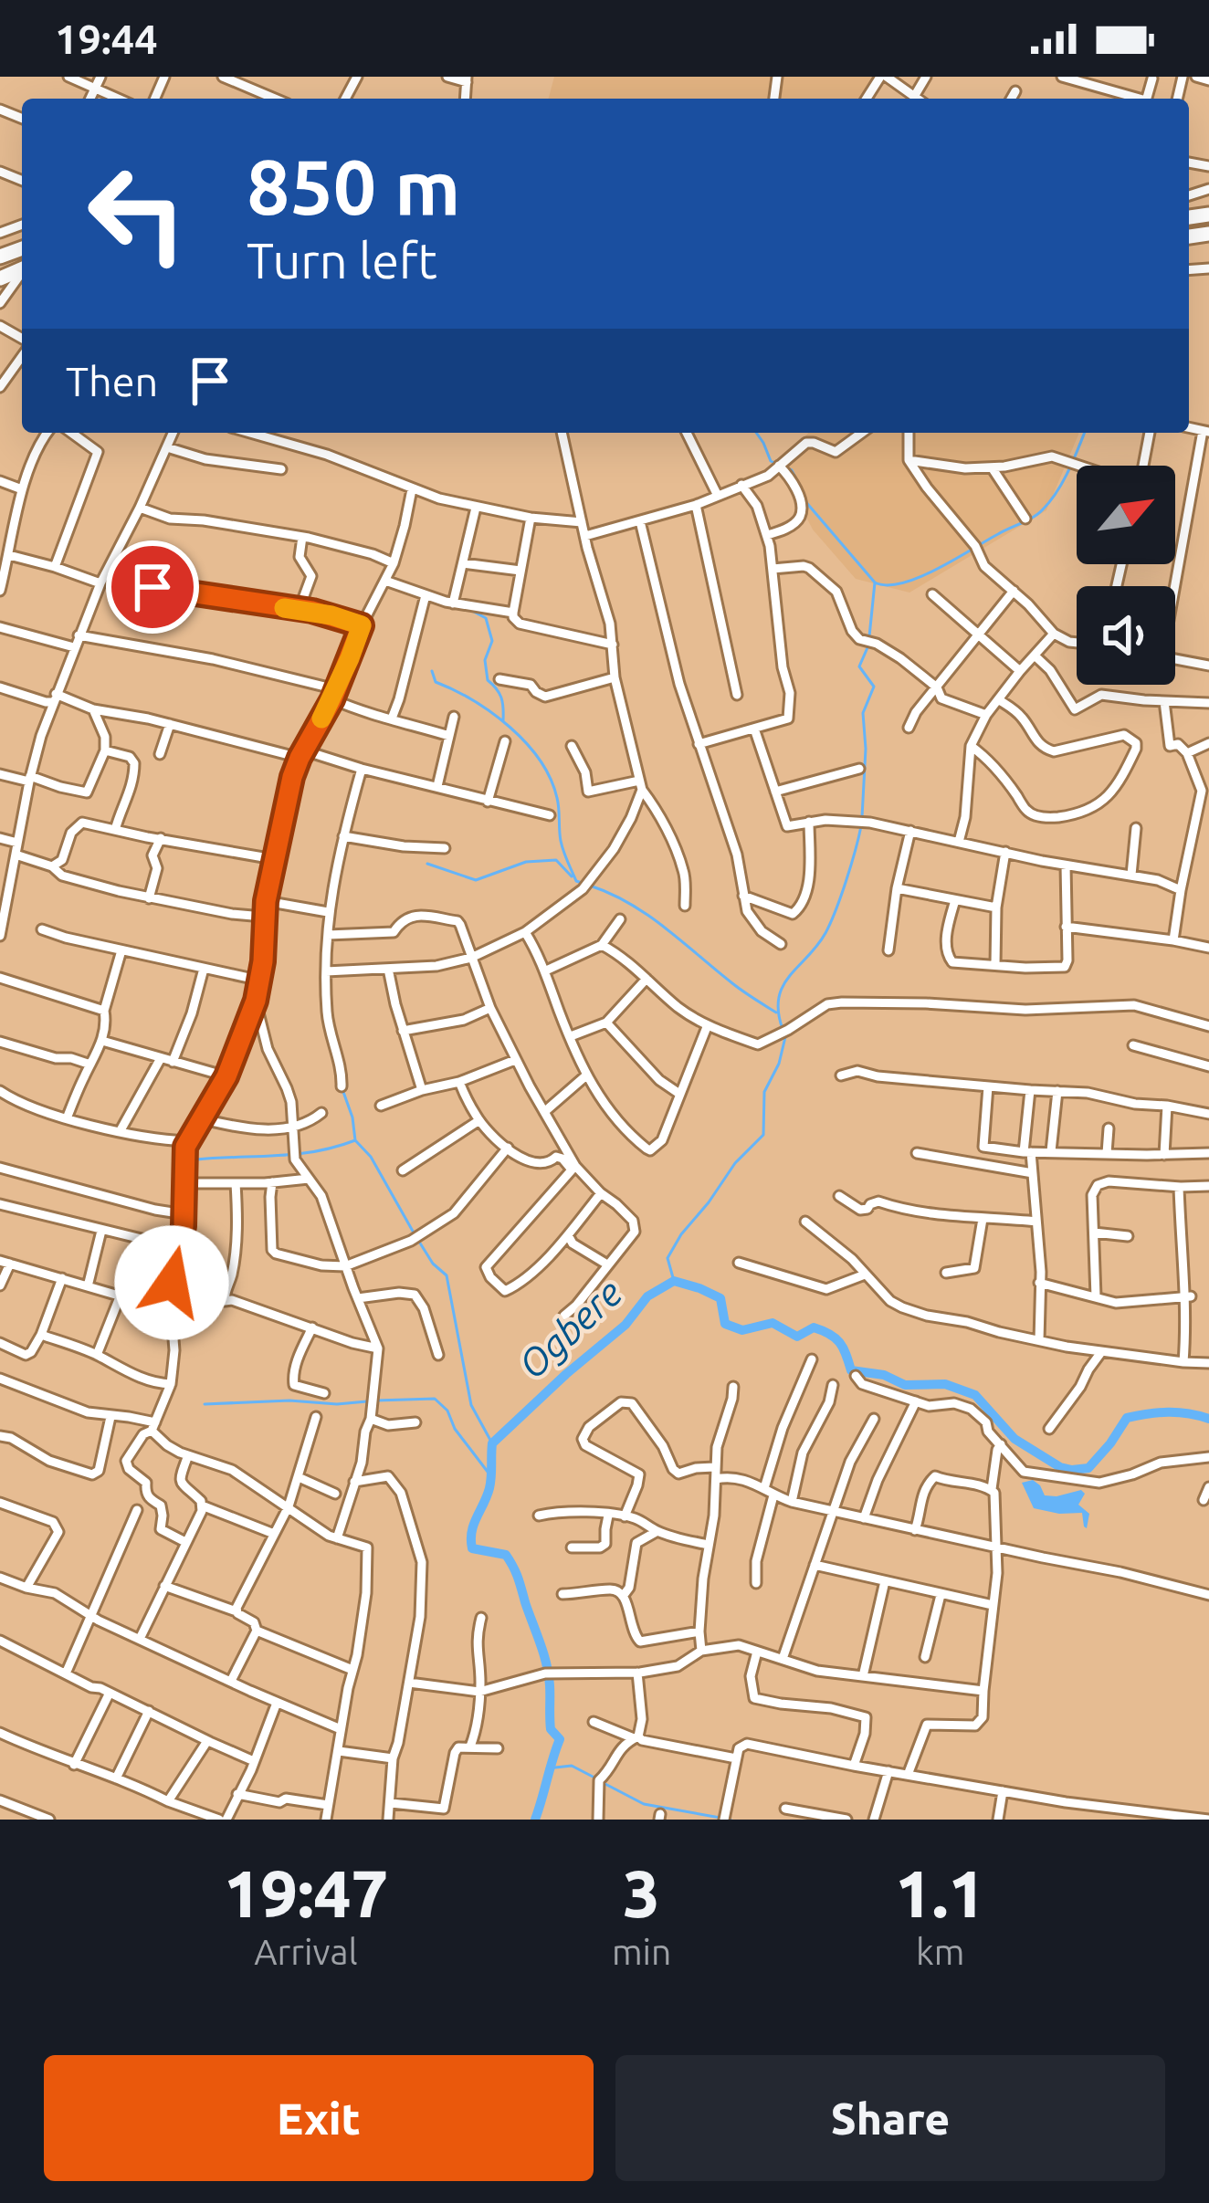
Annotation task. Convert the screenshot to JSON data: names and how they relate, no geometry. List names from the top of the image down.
{
  "water": ["Ogbere"],
  "north": "top right",
  "page": {
    "status": "19:44",
    "turn": ["850 m", "Turn left"],
    "then": "Then",
    "eta": [
      "19:47",
      "Arrival",
      "3",
      "min",
      "1.1",
      "km"
    ],
    "buttons": ["Exit", "Share"]
  }
}
